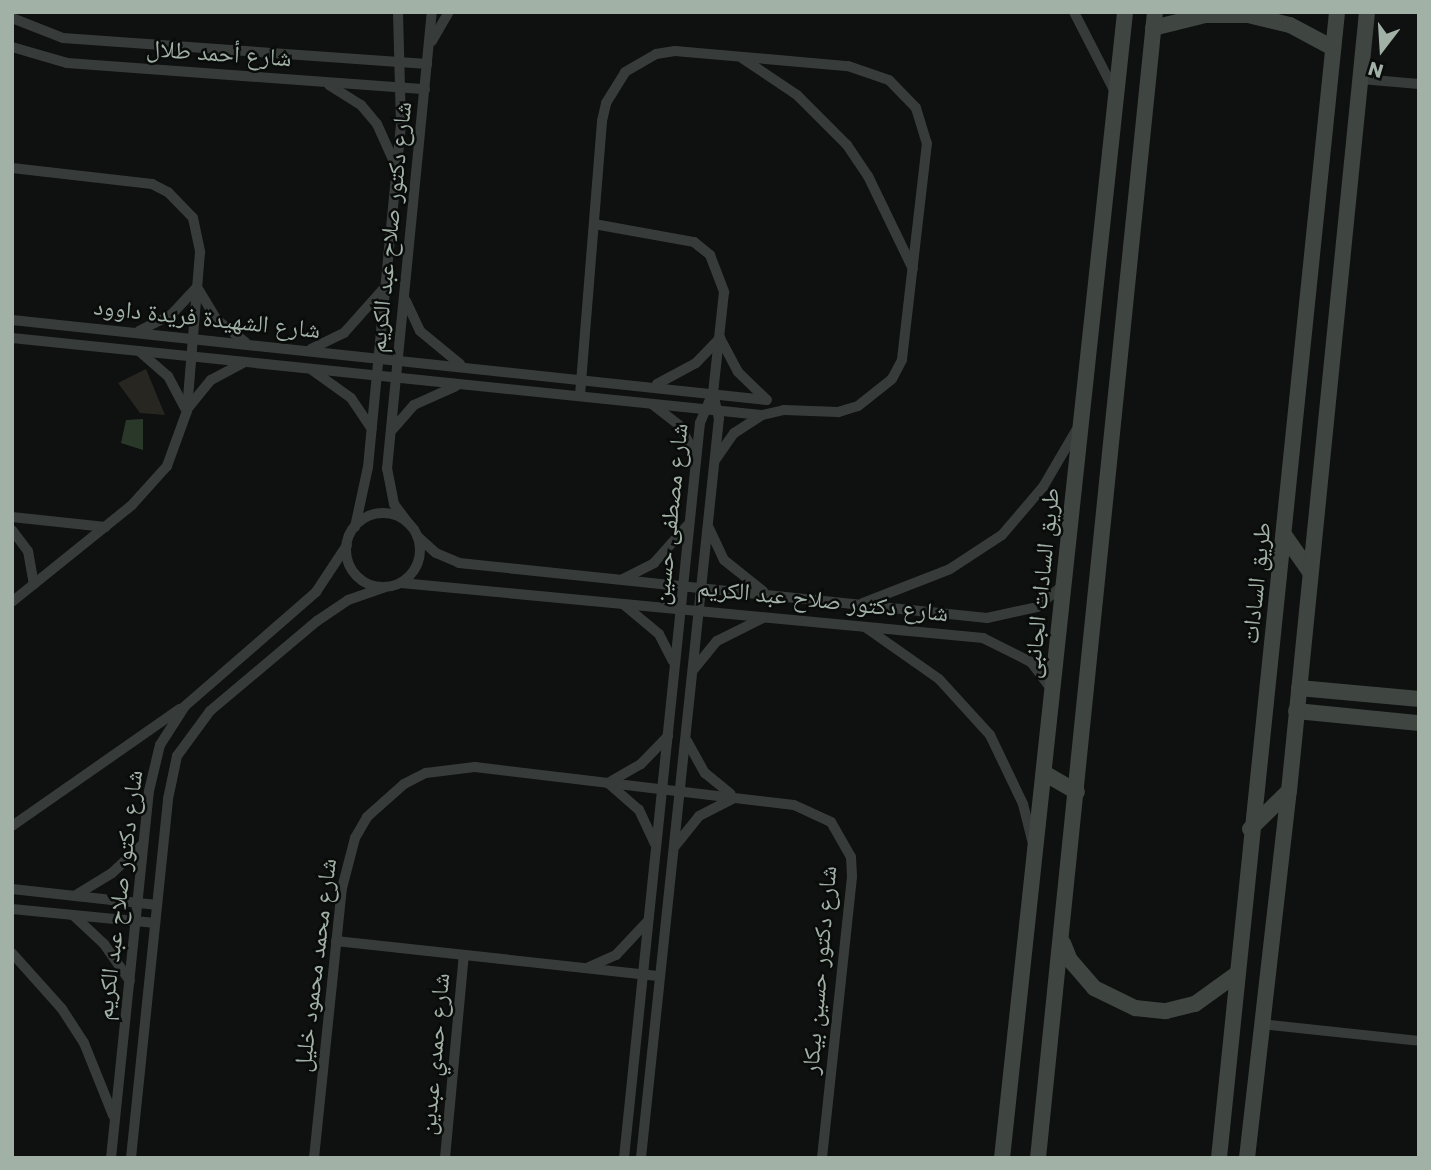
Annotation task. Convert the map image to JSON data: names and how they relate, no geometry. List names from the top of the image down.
{
  "streets": {
    "main road": ["طريق السادات الجانبى", "طريق السادات"],
    "street": [
      "شارع أحمد طلال",
      "شارع دكتور صلاح عبد الكريم",
      "شارع الشهيدة فريدة داوود",
      "شارع مصطفى حسين",
      "شارع محمد محمود خليل",
      "شارع دكتور حسين بيكار",
      "شارع حمدي عبدين"
    ]
  },
  "crossings": [
    ["شارع أحمد طلال", "شارع دكتور صلاح عبد الكريم"],
    ["شارع دكتور صلاح عبد الكريم", "شارع الشهيدة فريدة داوود"],
    ["شارع دكتور صلاح عبد الكريم", "شارع مصطفى حسين"],
    ["شارع دكتور صلاح عبد الكريم", "طريق السادات الجانبى"],
    ["شارع الشهيدة فريدة داوود", "شارع مصطفى حسين"],
    ["شارع مصطفى حسين", "شارع محمد محمود خليل"],
    ["شارع مصطفى حسين", "شارع دكتور حسين بيكار"],
    ["شارع محمد محمود خليل", "شارع دكتور حسين بيكار"]
  ],
  "north": "bottom"
}
